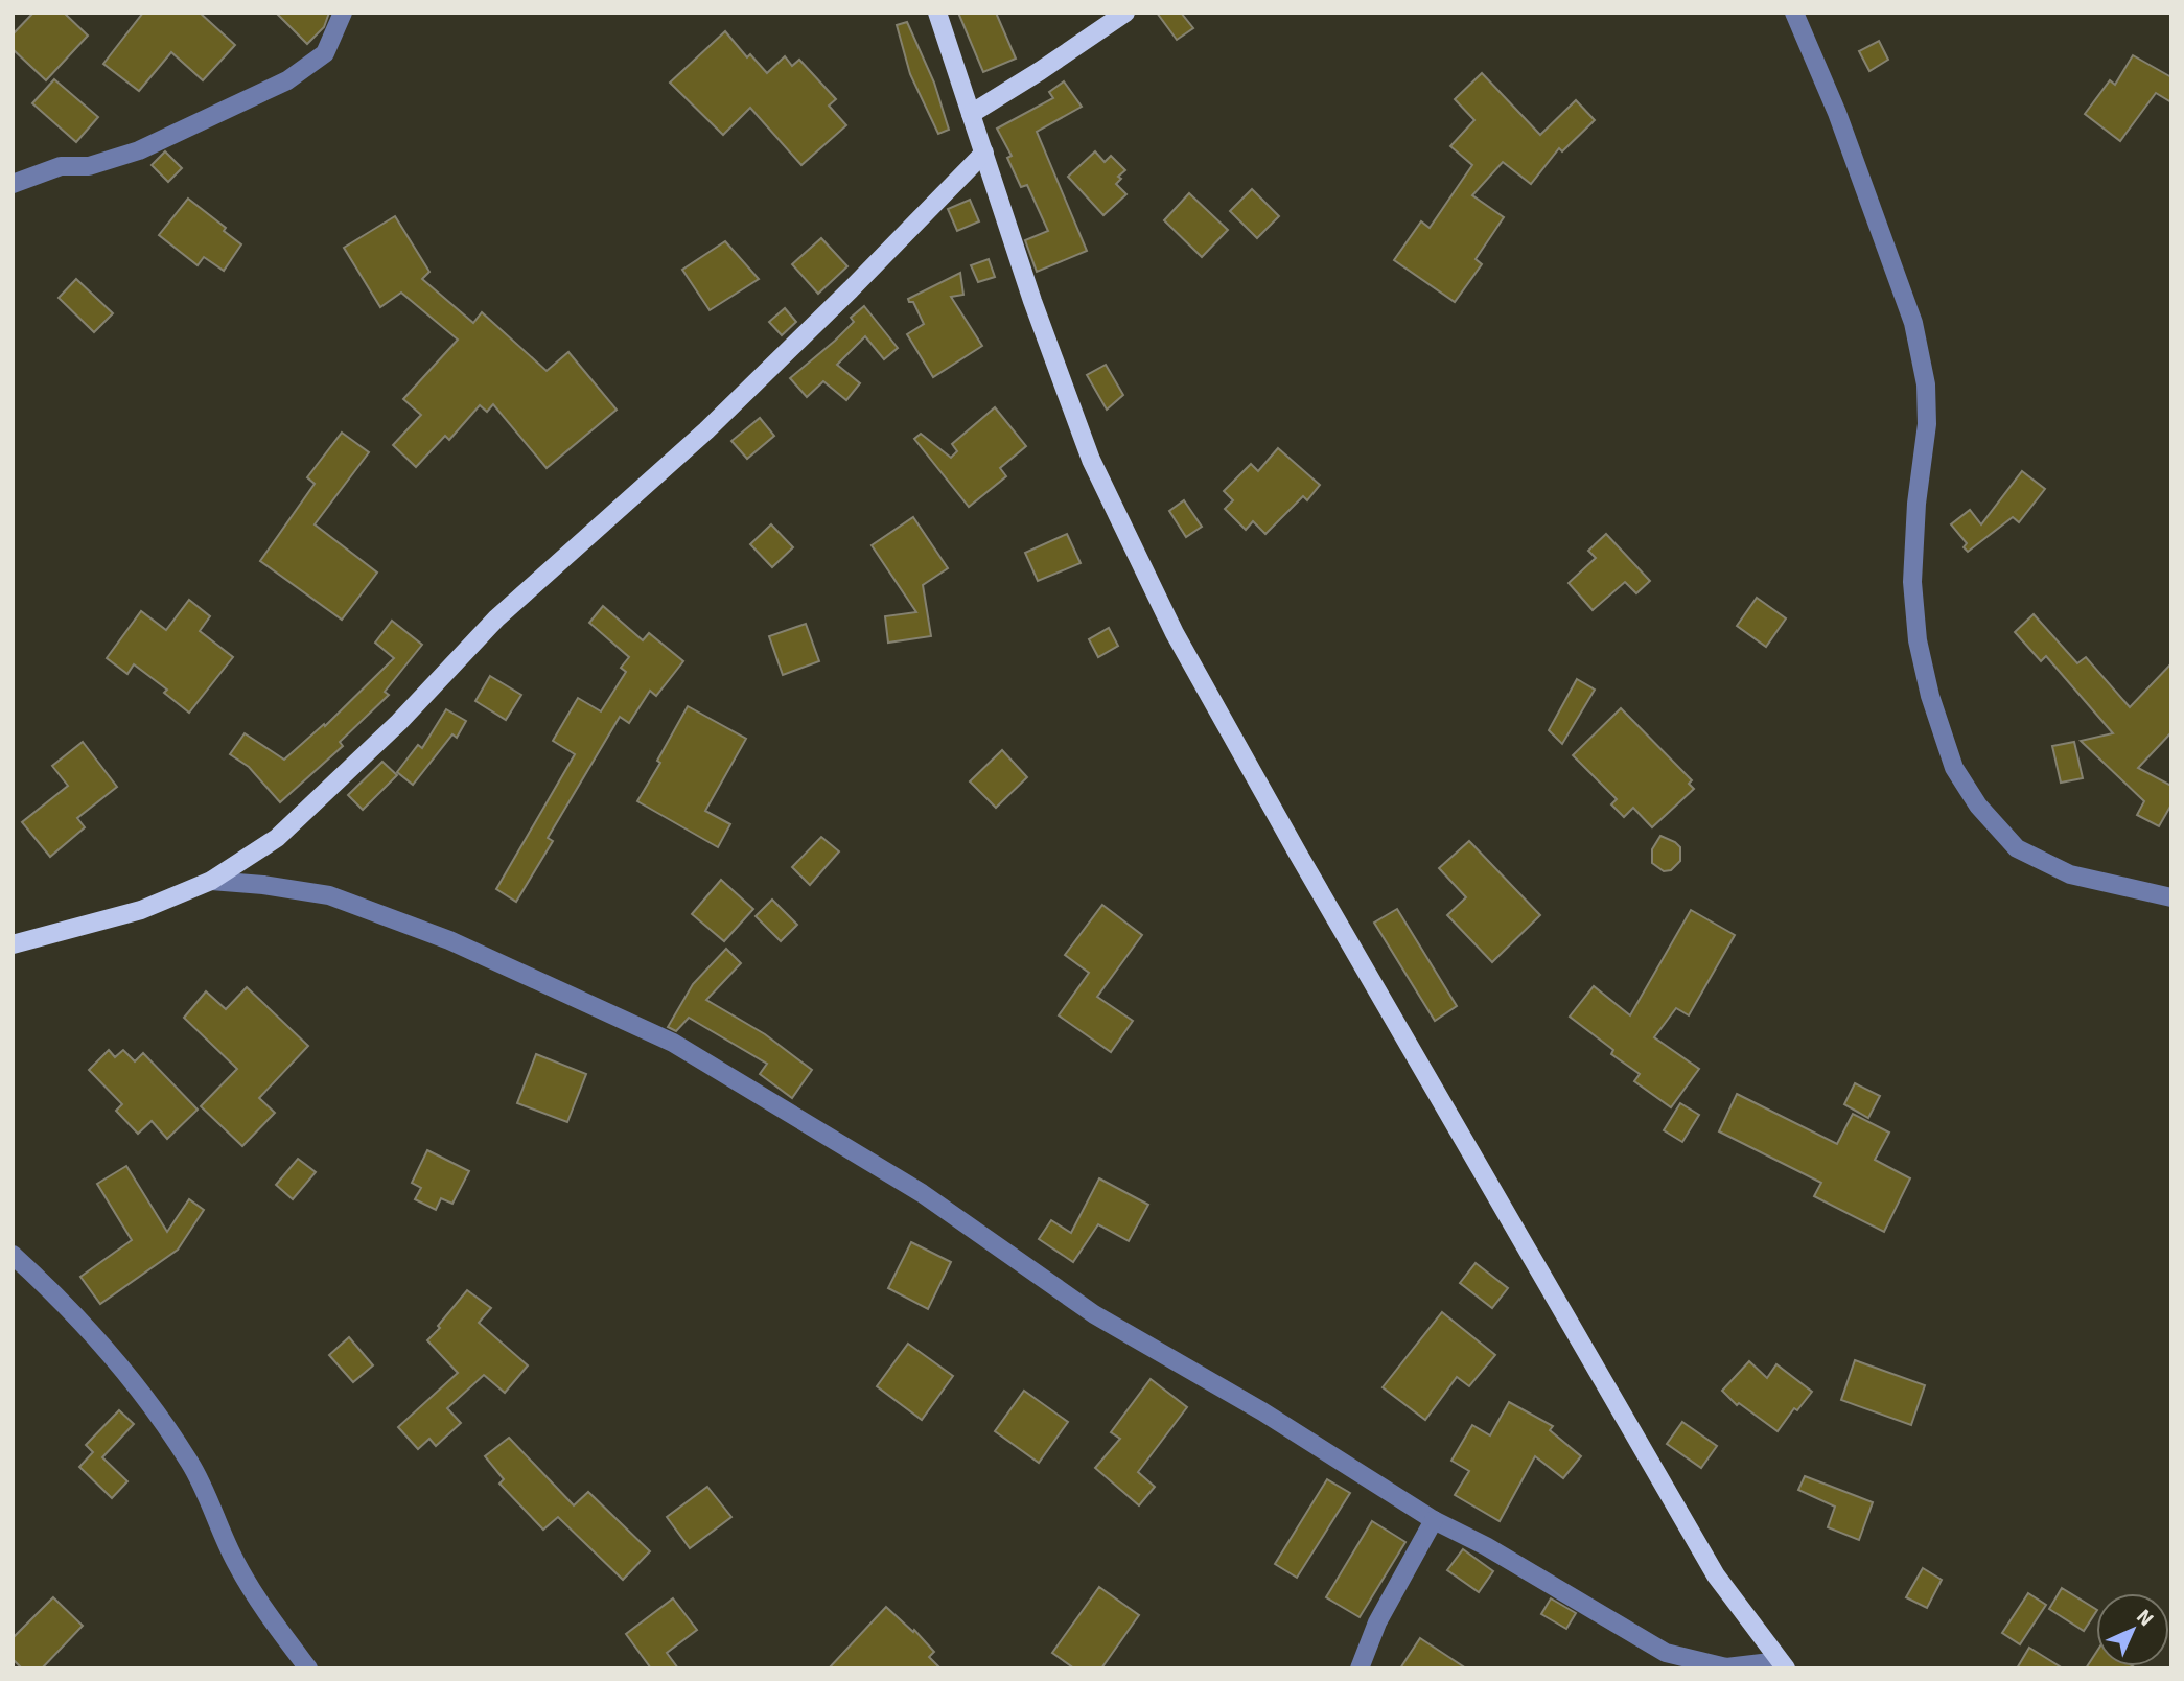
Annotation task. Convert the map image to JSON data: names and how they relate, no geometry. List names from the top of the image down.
{
  "north": "top right"
}
